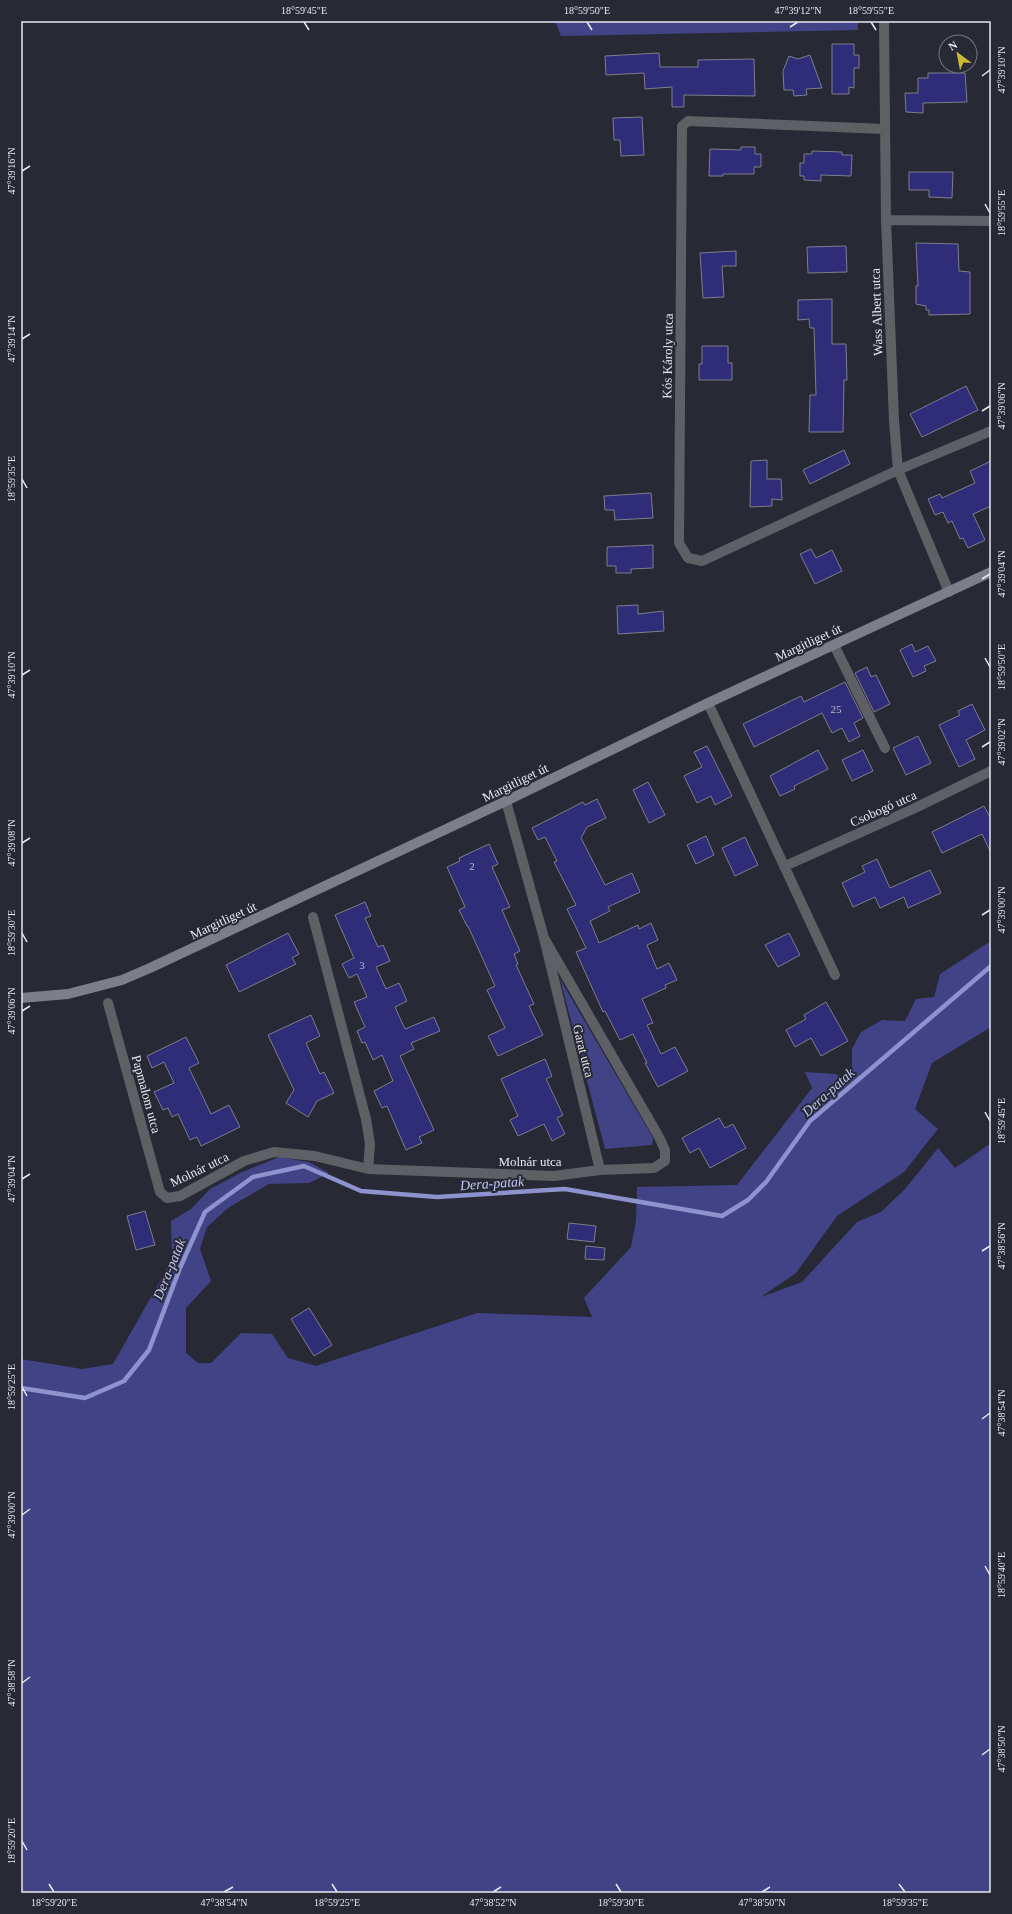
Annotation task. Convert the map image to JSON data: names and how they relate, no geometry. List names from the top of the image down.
{
  "streets": {
    "main road": ["Margitliget út"],
    "street": [
      "Wass Albert utca",
      "Kós Károly utca",
      "Csobogó utca",
      "Garat utca",
      "Papmalom utca",
      "Molnár utca"
    ]
  },
  "crossings": [
    ["Wass Albert utca", "Kós Károly utca"],
    ["Wass Albert utca", "Margitliget út"],
    ["Margitliget út", "Garat utca"],
    ["Garat utca", "Molnár utca"],
    ["Papmalom utca", "Molnár utca"]
  ],
  "water": ["Dera-patak"],
  "house_numbers": ["25", "2", "3"],
  "north": "top left",
  "coordinates": [
    "18°59'45\"E",
    "18°59'50\"E",
    "47°39'12\"N",
    "18°59'55\"E",
    "47°39'10\"N",
    "47°39'16\"N",
    "47°39'14\"N",
    "47°39'06\"N",
    "18°59'35\"E",
    "47°39'04\"N",
    "47°39'02\"N",
    "47°39'08\"N",
    "47°39'00\"N",
    "18°59'30\"E",
    "47°38'56\"N",
    "18°59'25\"E",
    "47°38'54\"N",
    "18°59'40\"E",
    "47°38'58\"N",
    "47°38'50\"N",
    "18°59'20\"E",
    "47°38'52\"N"
  ]
}
